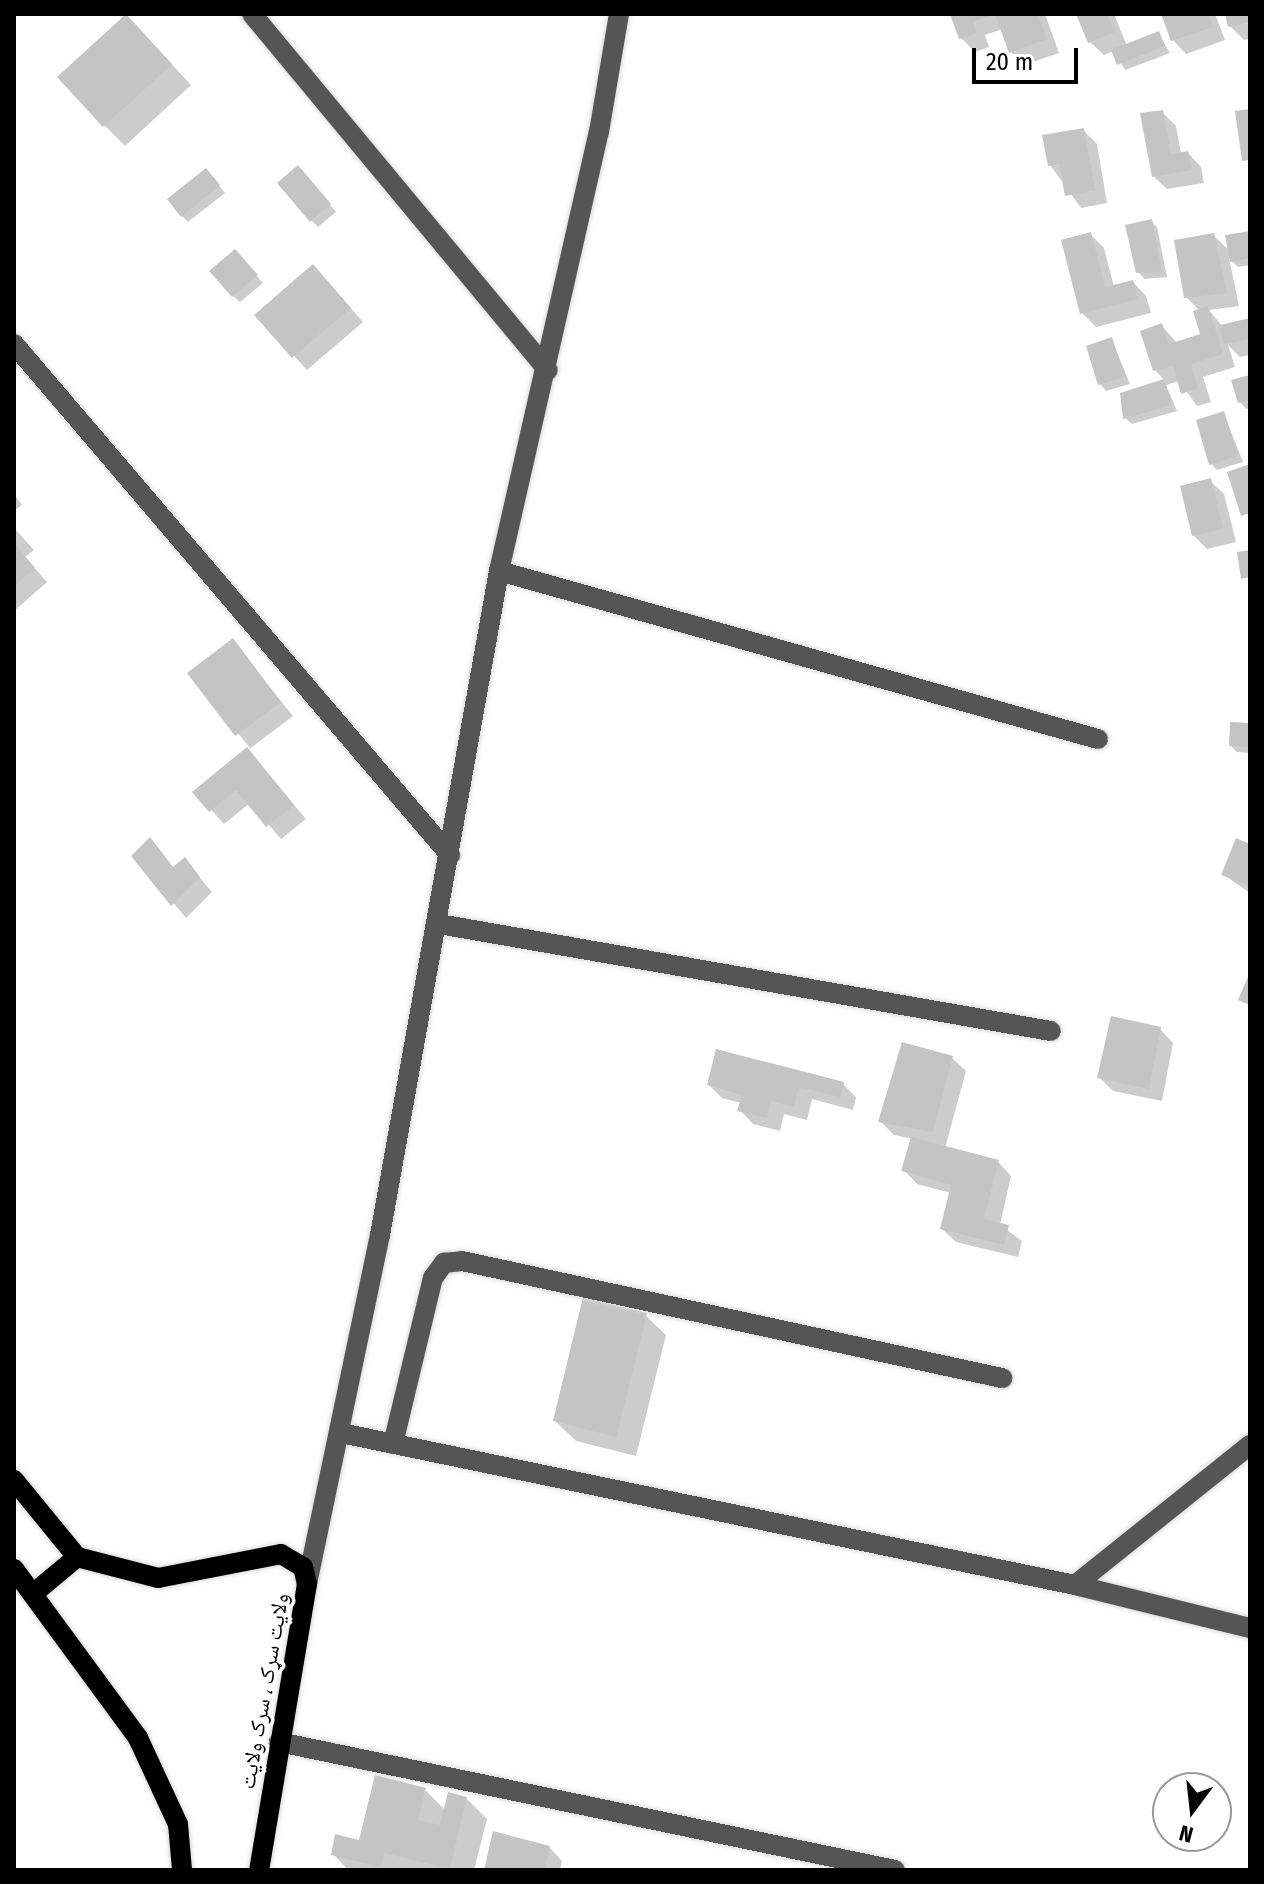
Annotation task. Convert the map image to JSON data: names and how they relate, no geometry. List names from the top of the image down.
{
  "streets": {
    "main road": ["ولایت سړک ، سرک ولایت"]
  },
  "scale_bar": "20 m",
  "north": "bottom"
}
